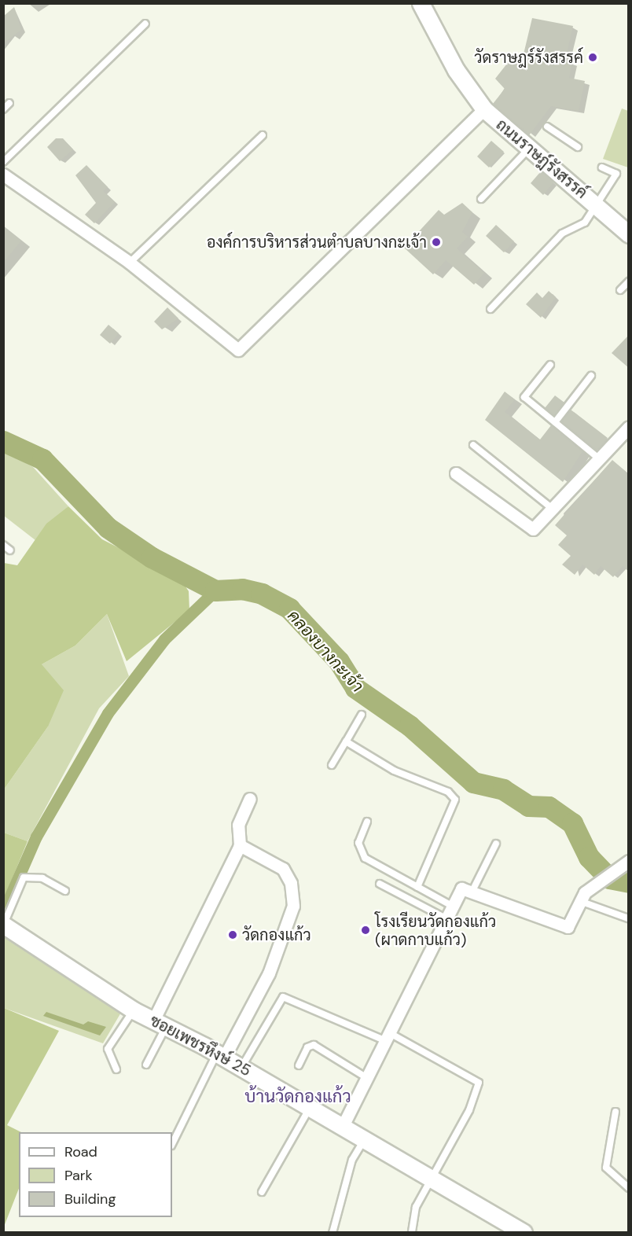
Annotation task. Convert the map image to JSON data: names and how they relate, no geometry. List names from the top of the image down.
{
  "streets": {
    "street": ["ถนนราษฎ์รังสรรค์", "ซอยเพชรหึงษ์ 25"]
  },
  "districts": ["บ้านวัดกองแก้ว"],
  "water": ["คลองบางกะเจ้า"],
  "places": [
    "วัดราษฎร์รังสรรค์",
    "องค์การบริหารส่วนตำบลบางกะเจ้า",
    "โรงเรียนวัดกองแก้ว (ผาดกาบแก้ว)",
    "วัดกองแก้ว"
  ],
  "legend": ["Road", "Park", "Building"]
}
